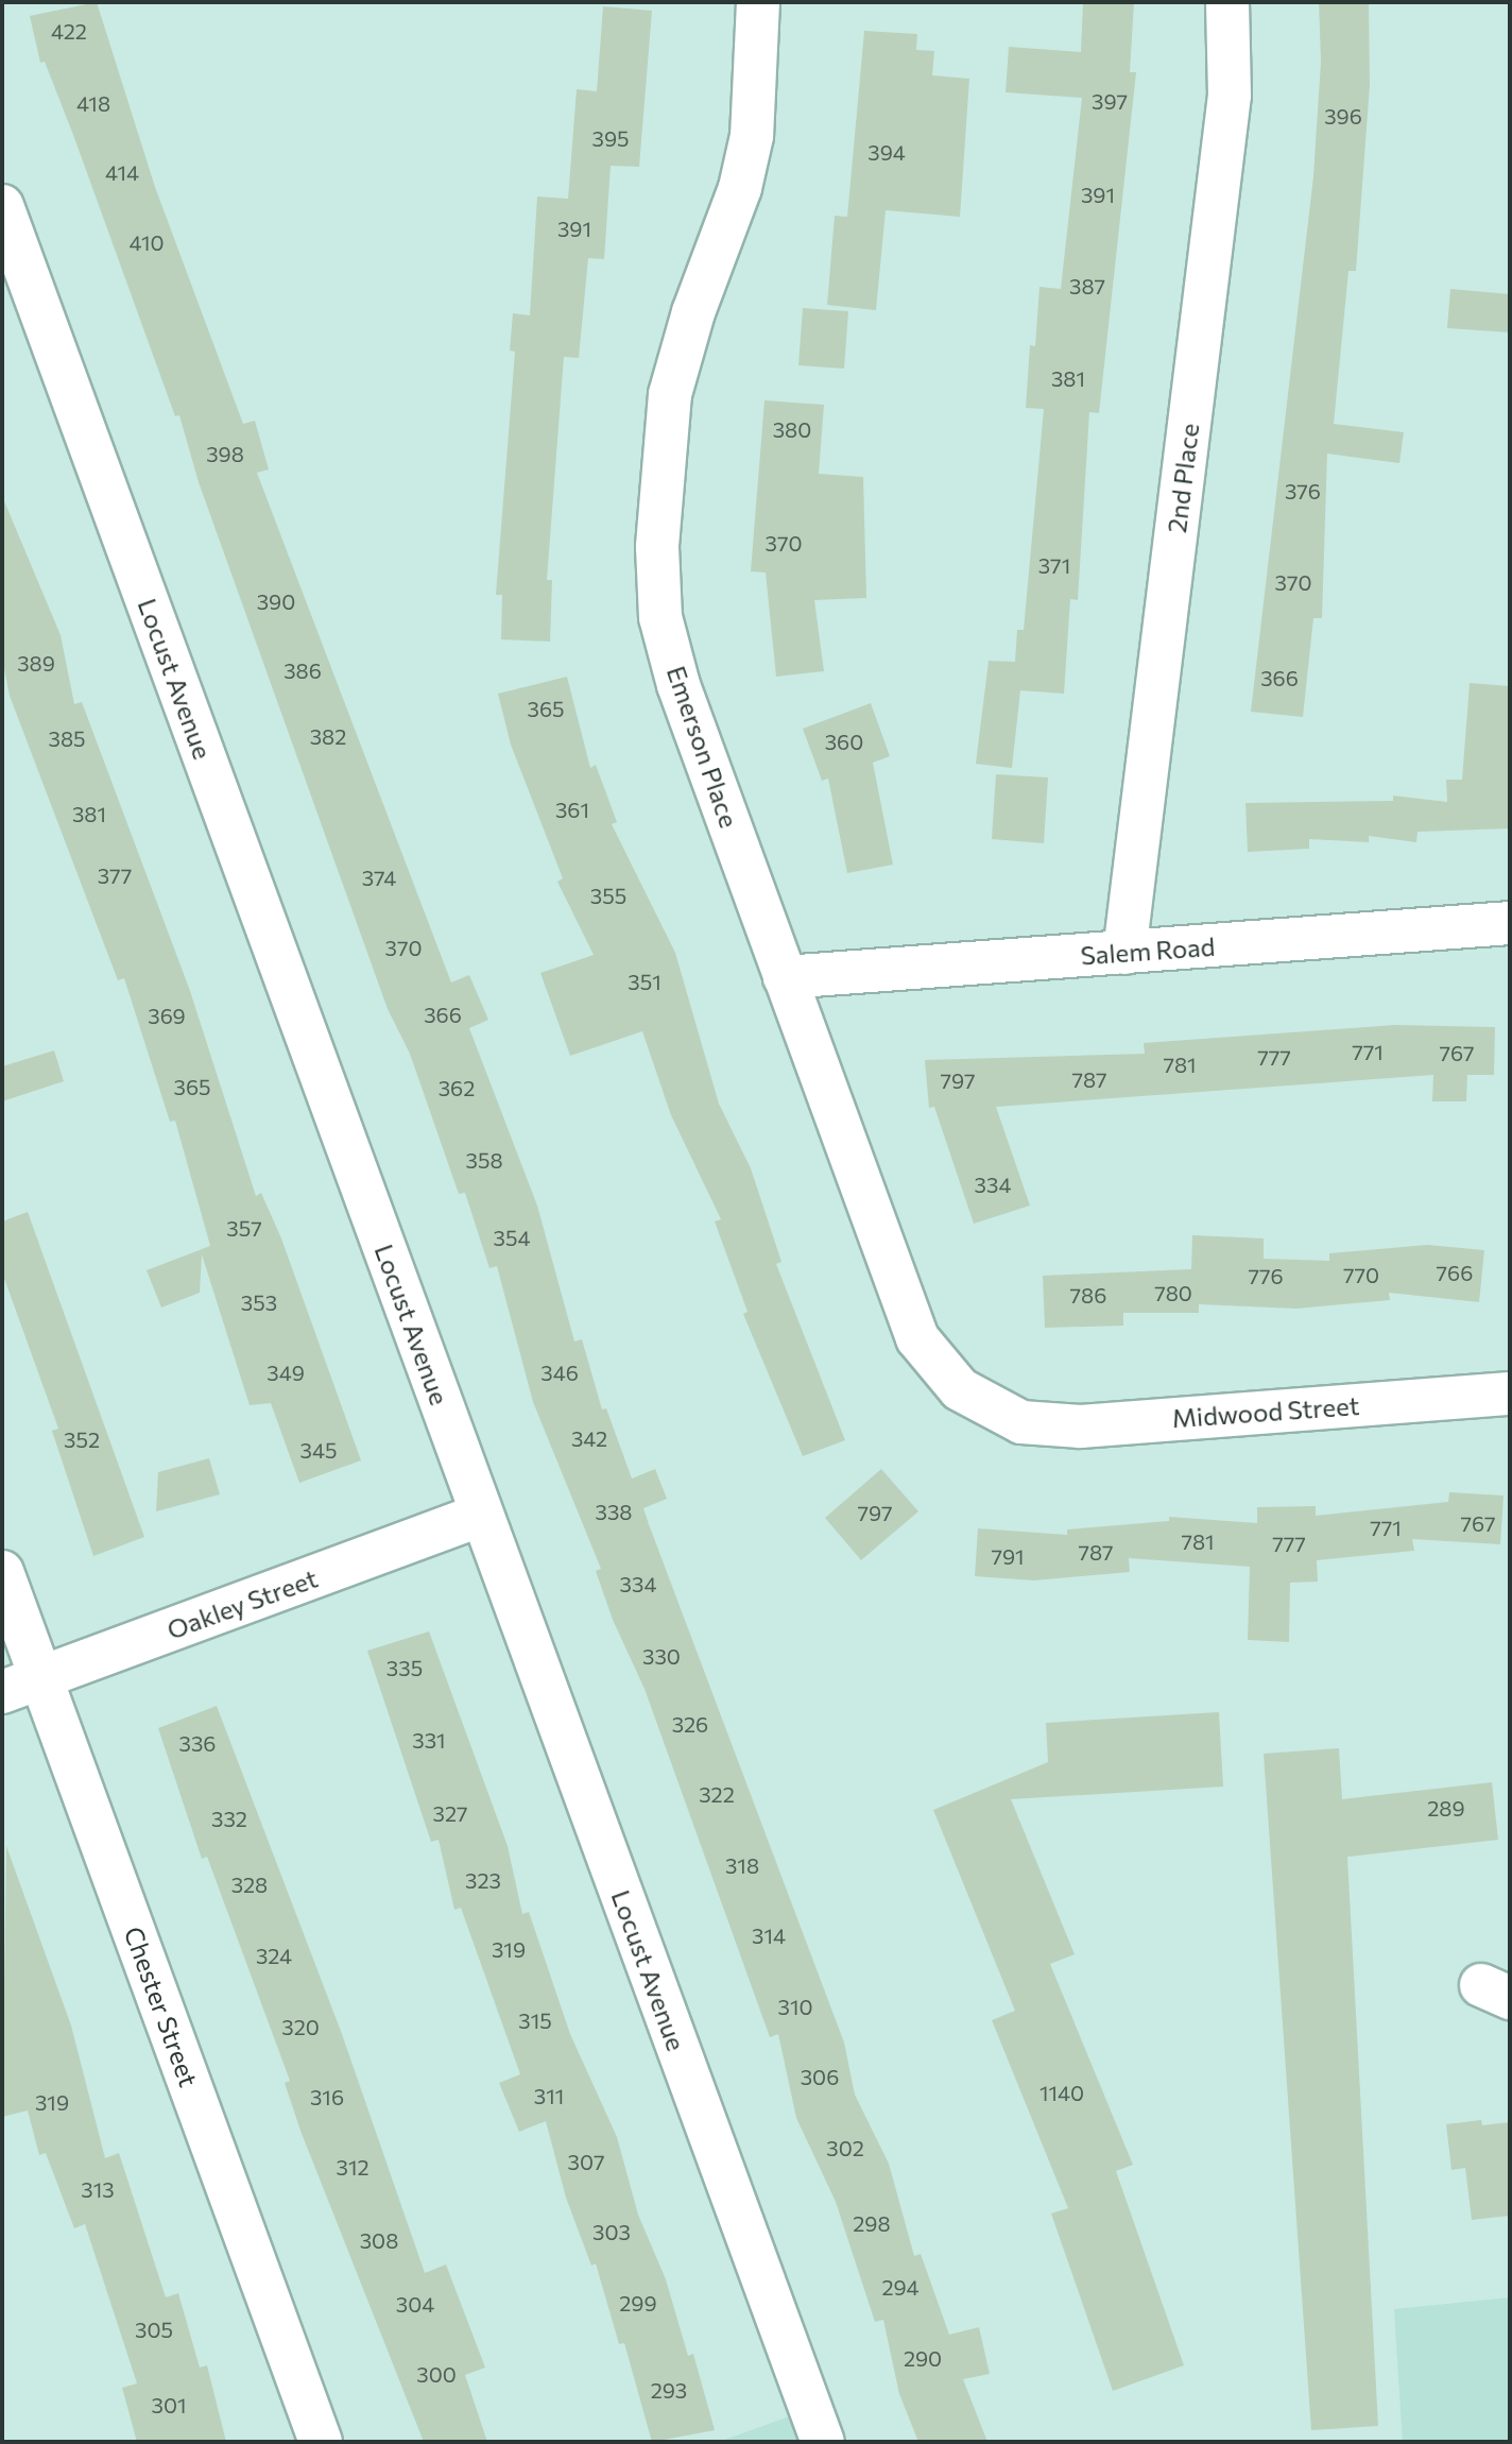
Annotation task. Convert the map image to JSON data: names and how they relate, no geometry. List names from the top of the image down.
{
  "streets": {
    "street": [
      "2nd Place",
      "Locust Avenue",
      "Emerson Place",
      "Salem Road",
      "Midwood Street",
      "Oakley Street",
      "Chester Street"
    ]
  },
  "crossings": [
    ["2nd Place", "Salem Road"],
    ["Locust Avenue", "Oakley Street"],
    ["Emerson Place", "Salem Road"],
    ["Emerson Place", "Midwood Street"],
    ["Oakley Street", "Chester Street"]
  ],
  "house_numbers": [
    "422",
    "397",
    "418",
    "396",
    "395",
    "394",
    "414",
    "391",
    "391",
    "410",
    "387",
    "381",
    "380",
    "398",
    "376",
    "370",
    "371",
    "370",
    "390",
    "389",
    "386",
    "366",
    "365",
    "382",
    "385",
    "360",
    "361",
    "381",
    "377",
    "374",
    "355",
    "370",
    "351",
    "366",
    "369",
    "771",
    "767",
    "777",
    "781",
    "787",
    "797",
    "365",
    "362",
    "358",
    "334",
    "357",
    "354",
    "766",
    "770",
    "776",
    "780",
    "786",
    "353",
    "349",
    "346",
    "342",
    "352",
    "345",
    "338",
    "797",
    "767",
    "771",
    "781",
    "777",
    "787",
    "791",
    "334",
    "330",
    "335",
    "326",
    "331",
    "336",
    "322",
    "289",
    "327",
    "332",
    "318",
    "323",
    "328",
    "314",
    "319",
    "324",
    "310",
    "315",
    "320",
    "306",
    "1140",
    "311",
    "316",
    "319",
    "302",
    "307",
    "312",
    "313",
    "298",
    "303",
    "308",
    "294",
    "299",
    "304",
    "305",
    "290",
    "300",
    "293",
    "301"
  ]
}
